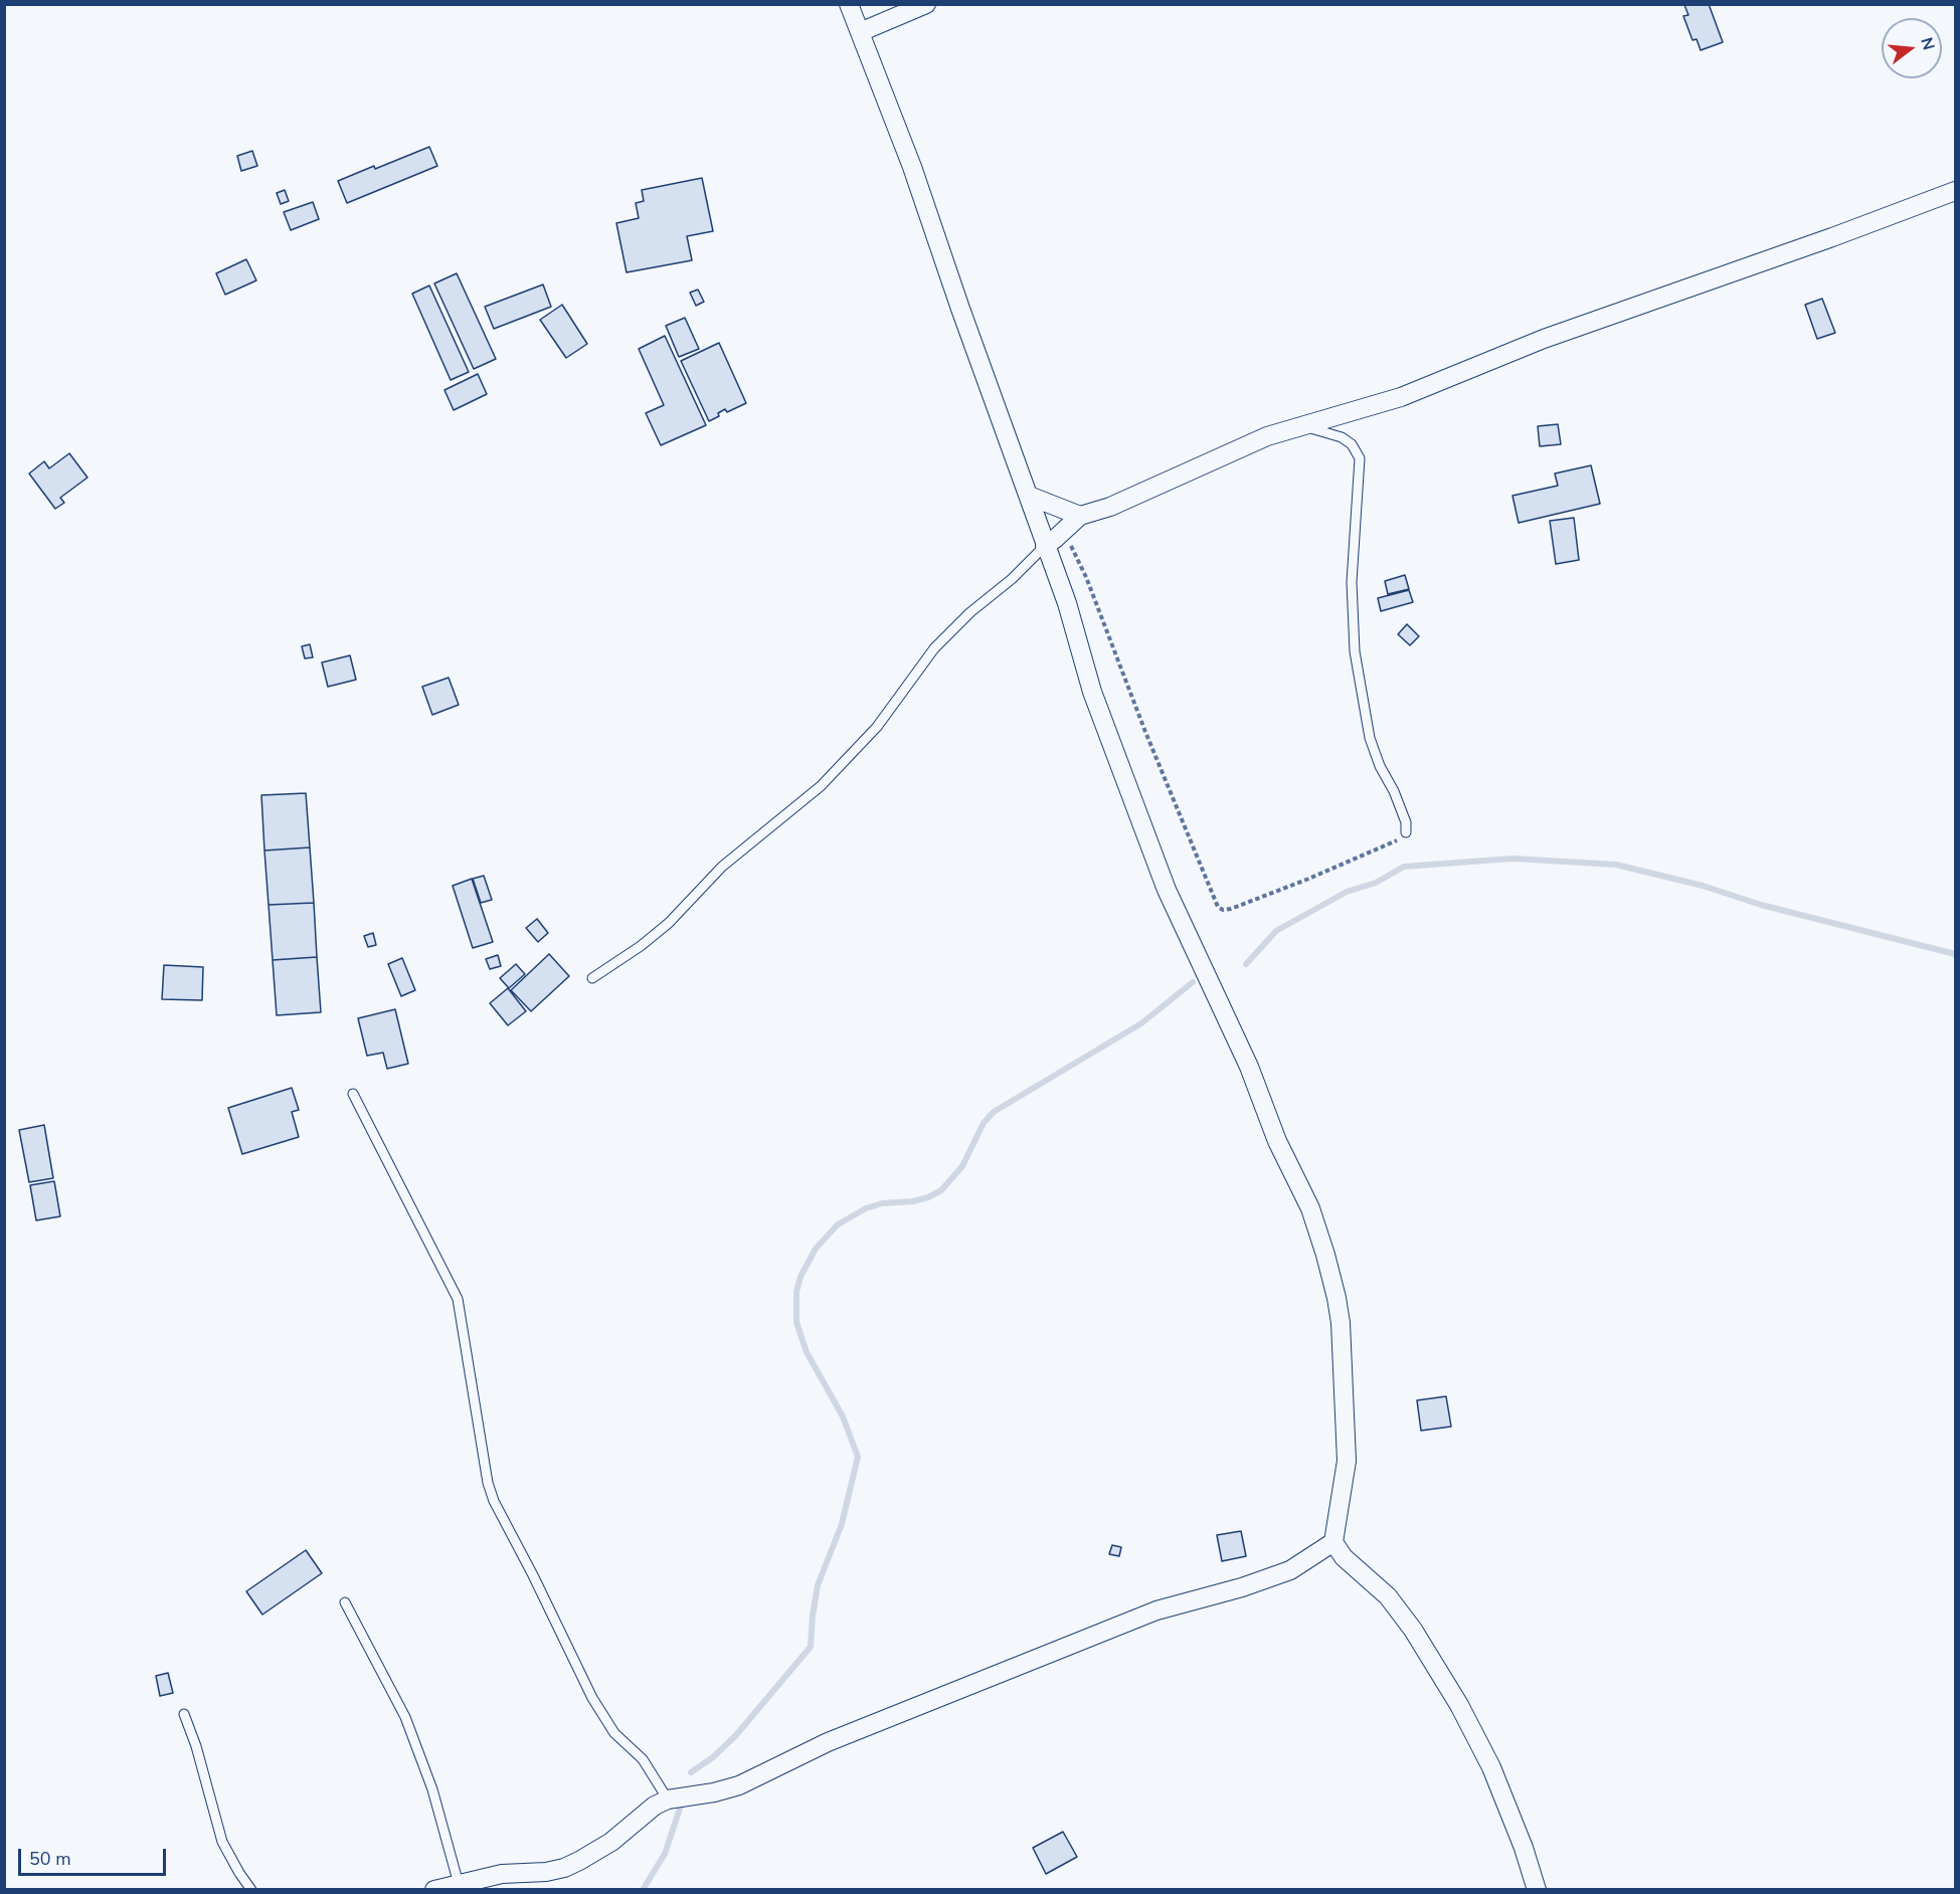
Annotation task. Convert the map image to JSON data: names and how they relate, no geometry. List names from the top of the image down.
{
  "scale_bar": "50 m",
  "north": "right"
}
